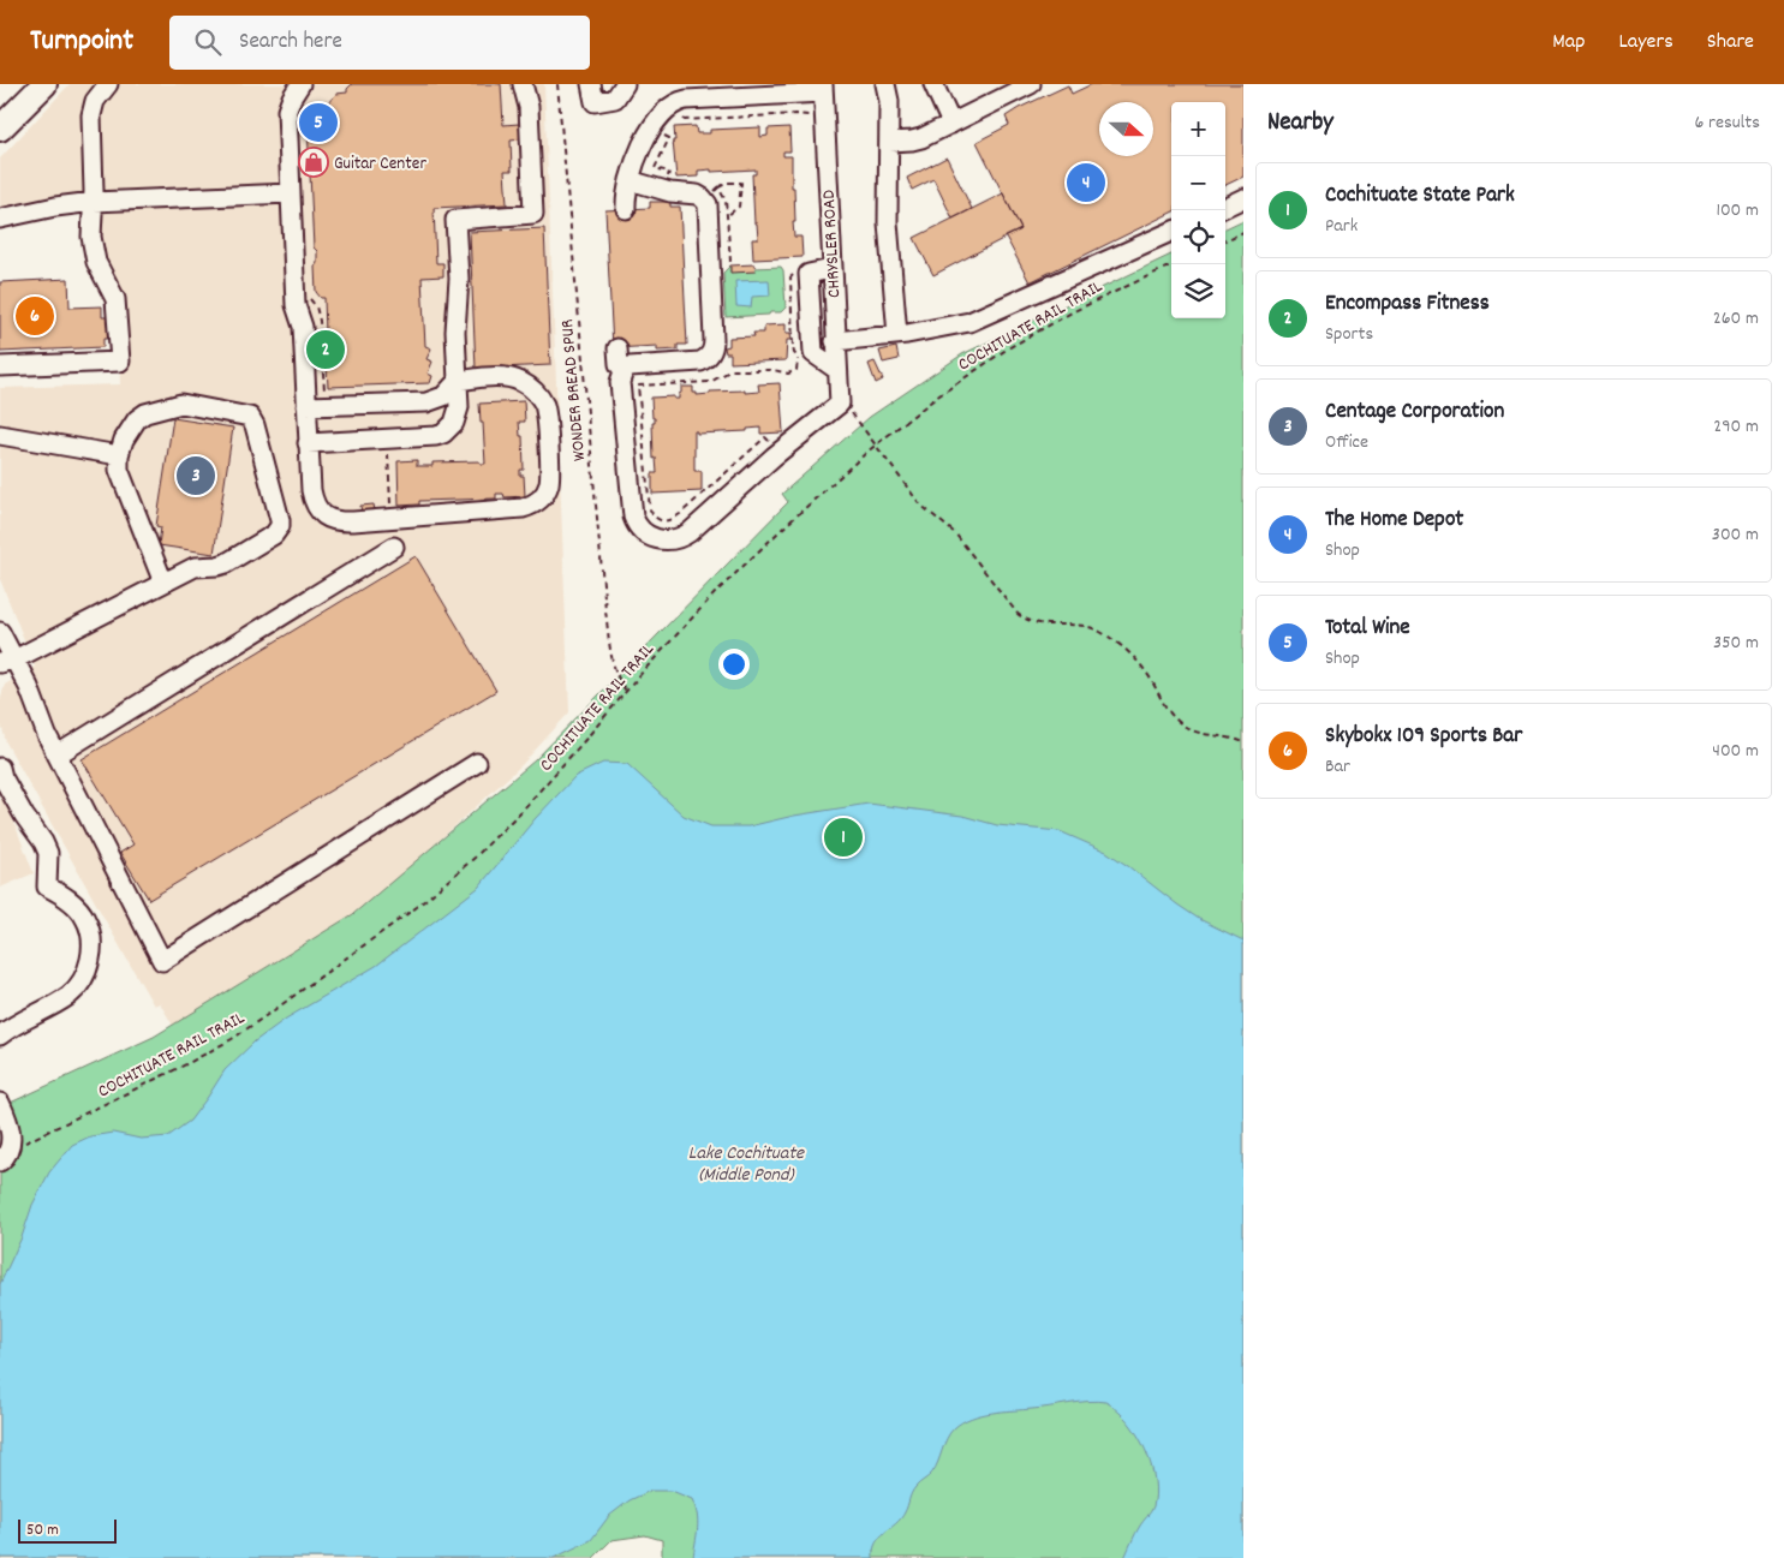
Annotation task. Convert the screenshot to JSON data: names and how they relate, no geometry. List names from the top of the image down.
{
  "streets": {
    "street": ["CHRYSLER ROAD"],
    "path": ["COCHITUATE RAIL TRAIL", "WONDER BREAD SPUR"]
  },
  "crossings": [
    ["COCHITUATE RAIL TRAIL", "WONDER BREAD SPUR"]
  ],
  "water": ["Lake Cochituate (Middle Pond)"],
  "places": {
    "shop": ["Guitar Center"]
  },
  "scale_bar": "50 m",
  "north": "right",
  "page": {
    "header": "Turnpoint",
    "search": "Search here",
    "nav": ["Map", "Layers", "Share"],
    "heading": ["Nearby", "6 results"],
    "pins": [
      "5",
      "4",
      "6",
      "2",
      "3",
      "1"
    ],
    "map_buttons": ["+", "−"],
    "list": [
      {
        "mark": "1",
        "name": "Cochituate State Park",
        "note": "Park",
        "value": "100 m"
      },
      {
        "mark": "2",
        "name": "Encompass Fitness",
        "note": "Sports",
        "value": "260 m"
      },
      {
        "mark": "3",
        "name": "Centage Corporation",
        "note": "Office",
        "value": "290 m"
      },
      {
        "mark": "4",
        "name": "The Home Depot",
        "note": "Shop",
        "value": "300 m"
      },
      {
        "mark": "5",
        "name": "Total Wine",
        "note": "Shop",
        "value": "350 m"
      },
      {
        "mark": "6",
        "name": "Skybokx 109 Sports Bar",
        "note": "Bar",
        "value": "400 m"
      }
    ],
    "scale": "50 m"
  }
}
